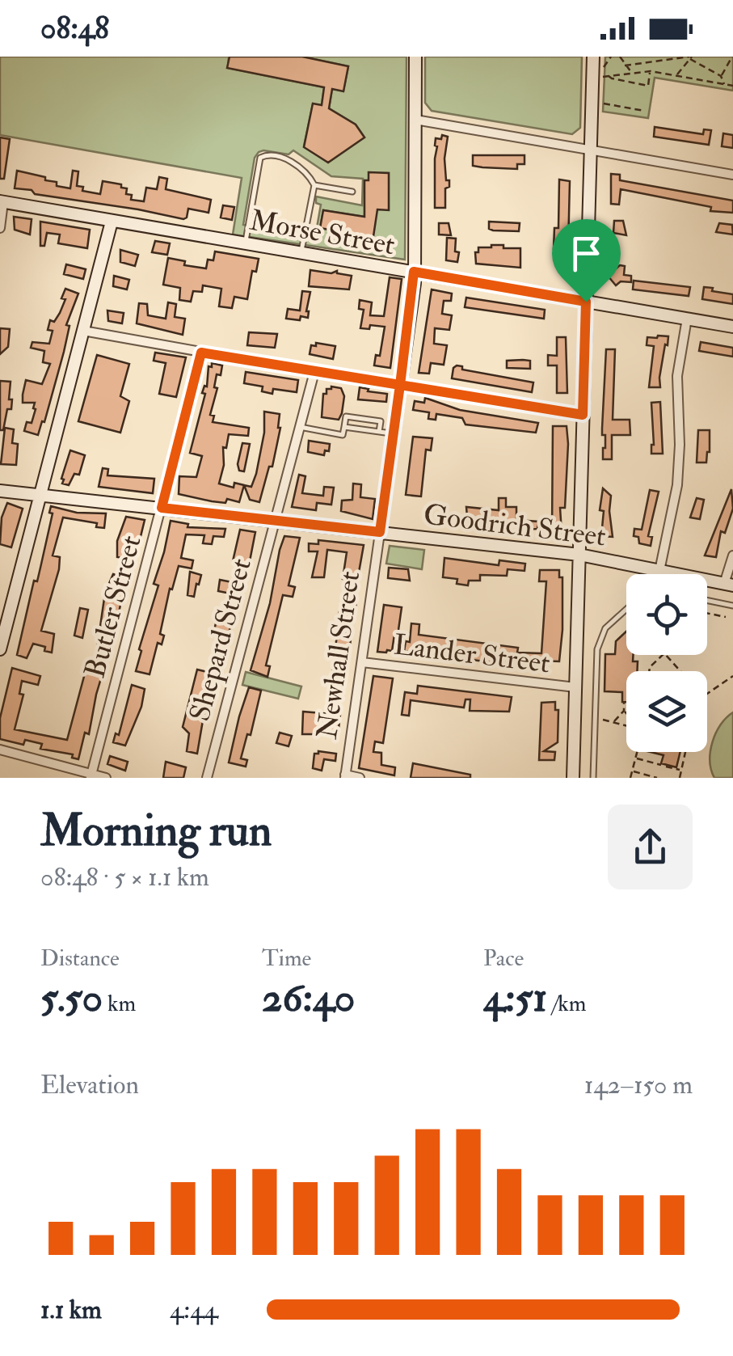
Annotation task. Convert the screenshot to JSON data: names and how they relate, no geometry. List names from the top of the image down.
{
  "streets": {
    "street": [
      "Morse Street",
      "Goodrich Street",
      "Butler Street",
      "Shepard Street",
      "Lander Street",
      "Newhall Street"
    ]
  },
  "crossings": [
    ["Morse Street", "Newhall Street"],
    ["Goodrich Street", "Butler Street"],
    ["Goodrich Street", "Shepard Street"],
    ["Goodrich Street", "Newhall Street"],
    ["Lander Street", "Newhall Street"]
  ],
  "page": {
    "status": "08:48",
    "heading": ["Morning run", "08:48 · 5 × 1.1 km"],
    "stats": [
      ["Distance", "5.50 km"],
      ["Time", "26:40"],
      ["Pace", "4:51 /km"]
    ],
    "chart": ["Elevation", "142–150 m"],
    "list": [
      {
        "name": "1.1 km",
        "note": "4:44"
      }
    ]
  }
}
